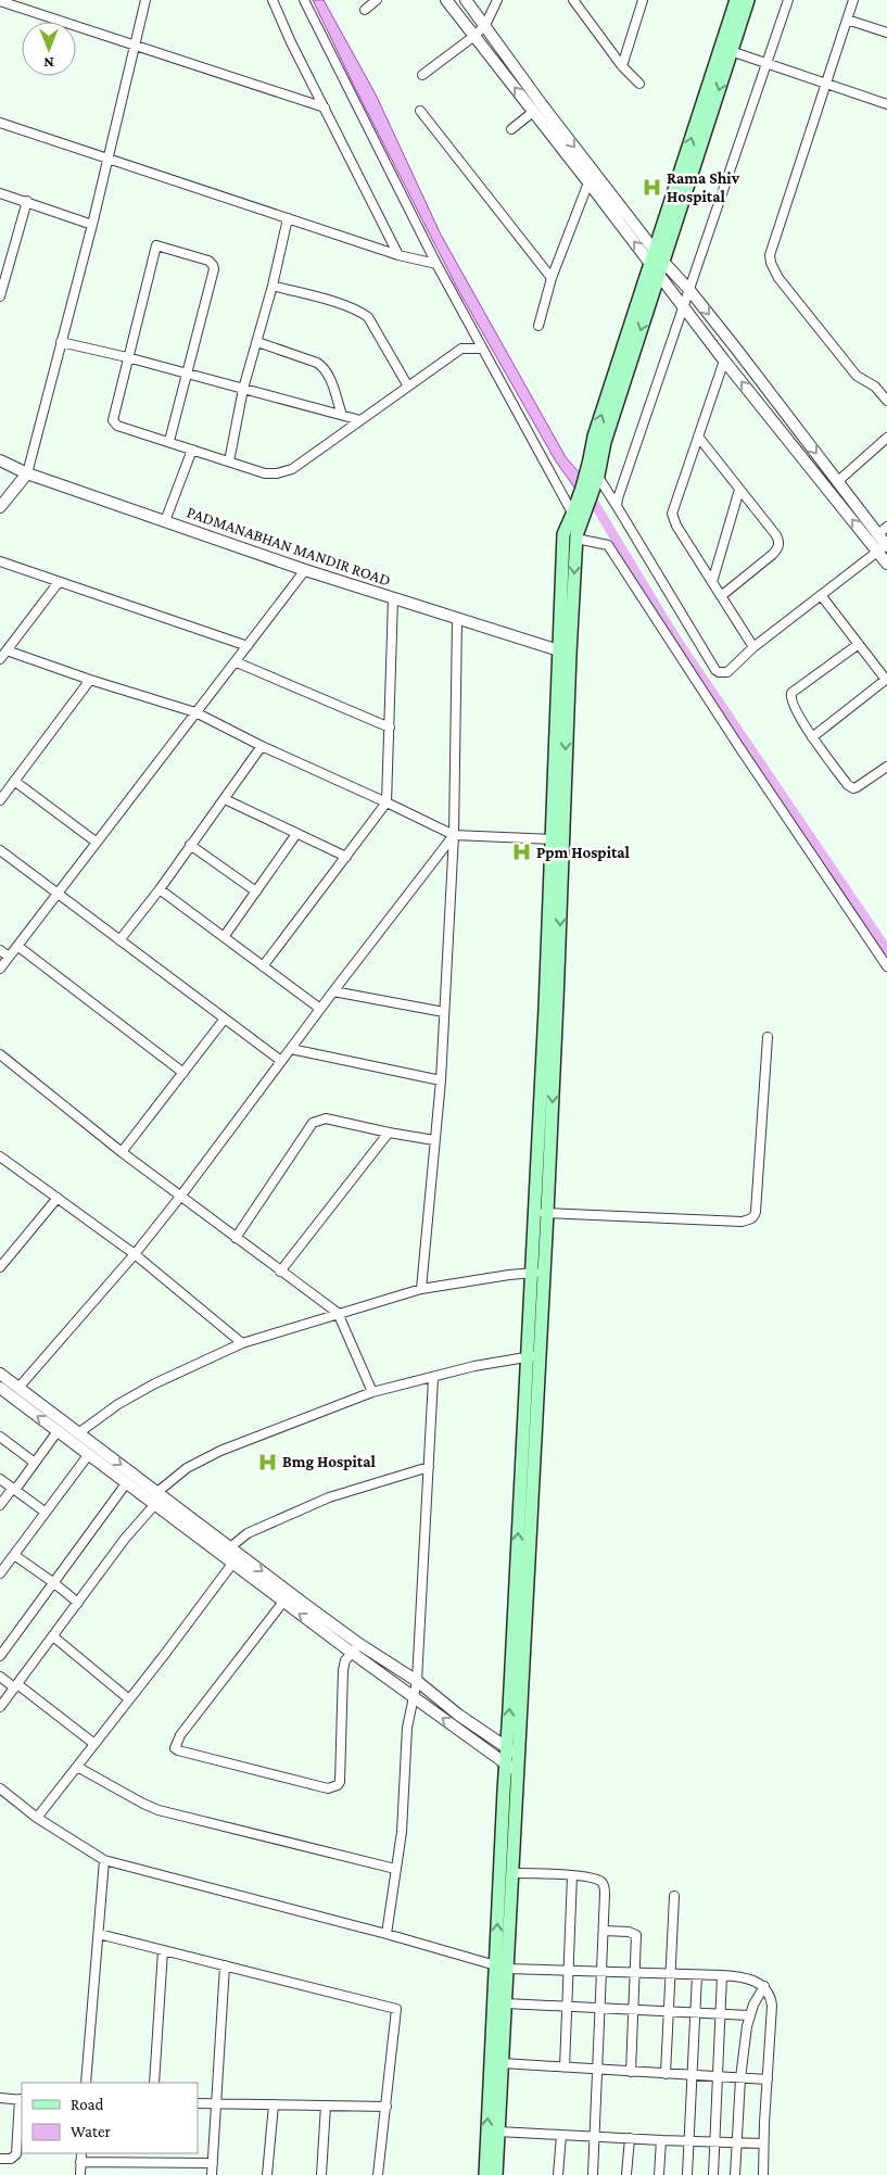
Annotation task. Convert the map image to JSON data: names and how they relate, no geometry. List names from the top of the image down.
{
  "streets": {
    "street": ["PADMANABHAN MANDIR ROAD"]
  },
  "places": {
    "hospital": ["Rama Shiv Hospital", "Ppm Hospital", "Bmg Hospital"]
  },
  "legend": ["Road", "Water"],
  "north": "bottom"
}
